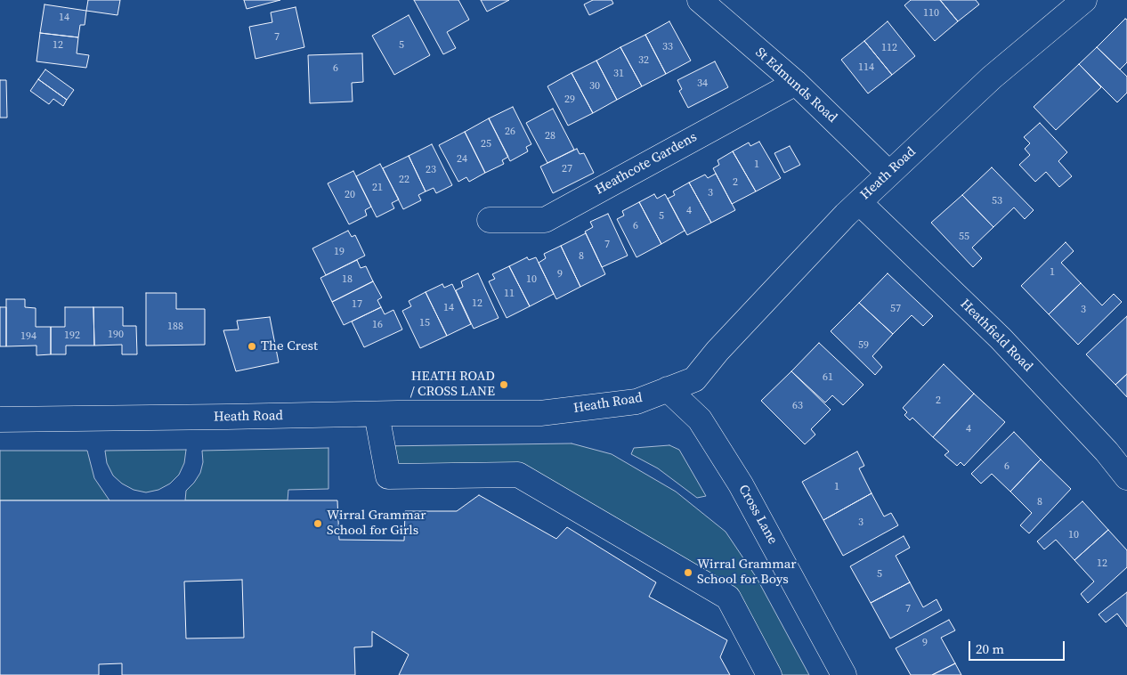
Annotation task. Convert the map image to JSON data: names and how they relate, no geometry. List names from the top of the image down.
{
  "streets": {
    "street": [
      "St Edmunds Road",
      "Heathcote Gardens",
      "Heath Road",
      "Heathfield Road",
      "Cross Lane"
    ]
  },
  "crossings": [
    ["St Edmunds Road", "Heathcote Gardens"],
    ["St Edmunds Road", "Heath Road"],
    ["Heath Road", "Heathfield Road"],
    ["Heath Road", "Cross Lane"]
  ],
  "places": [
    "The Crest",
    "HEATH ROAD / CROSS LANE",
    "Wirral Grammar School for Girls",
    "Wirral Grammar School for Boys"
  ],
  "house_numbers": [
    "110",
    "14",
    "7",
    "12",
    "5",
    "33",
    "112",
    "32",
    "114",
    "6",
    "31",
    "34",
    "30",
    "29",
    "26",
    "28",
    "25",
    "24",
    "1",
    "27",
    "23",
    "22",
    "2",
    "21",
    "3",
    "20",
    "53",
    "4",
    "5",
    "6",
    "55",
    "7",
    "19",
    "8",
    "1",
    "9",
    "18",
    "10",
    "11",
    "12",
    "17",
    "14",
    "57",
    "3",
    "15",
    "16",
    "188",
    "190",
    "192",
    "194",
    "59",
    "61",
    "2",
    "63",
    "4",
    "6",
    "1",
    "8",
    "3",
    "10",
    "12",
    "5",
    "7",
    "9"
  ],
  "scale_bar": "20 m"
}
